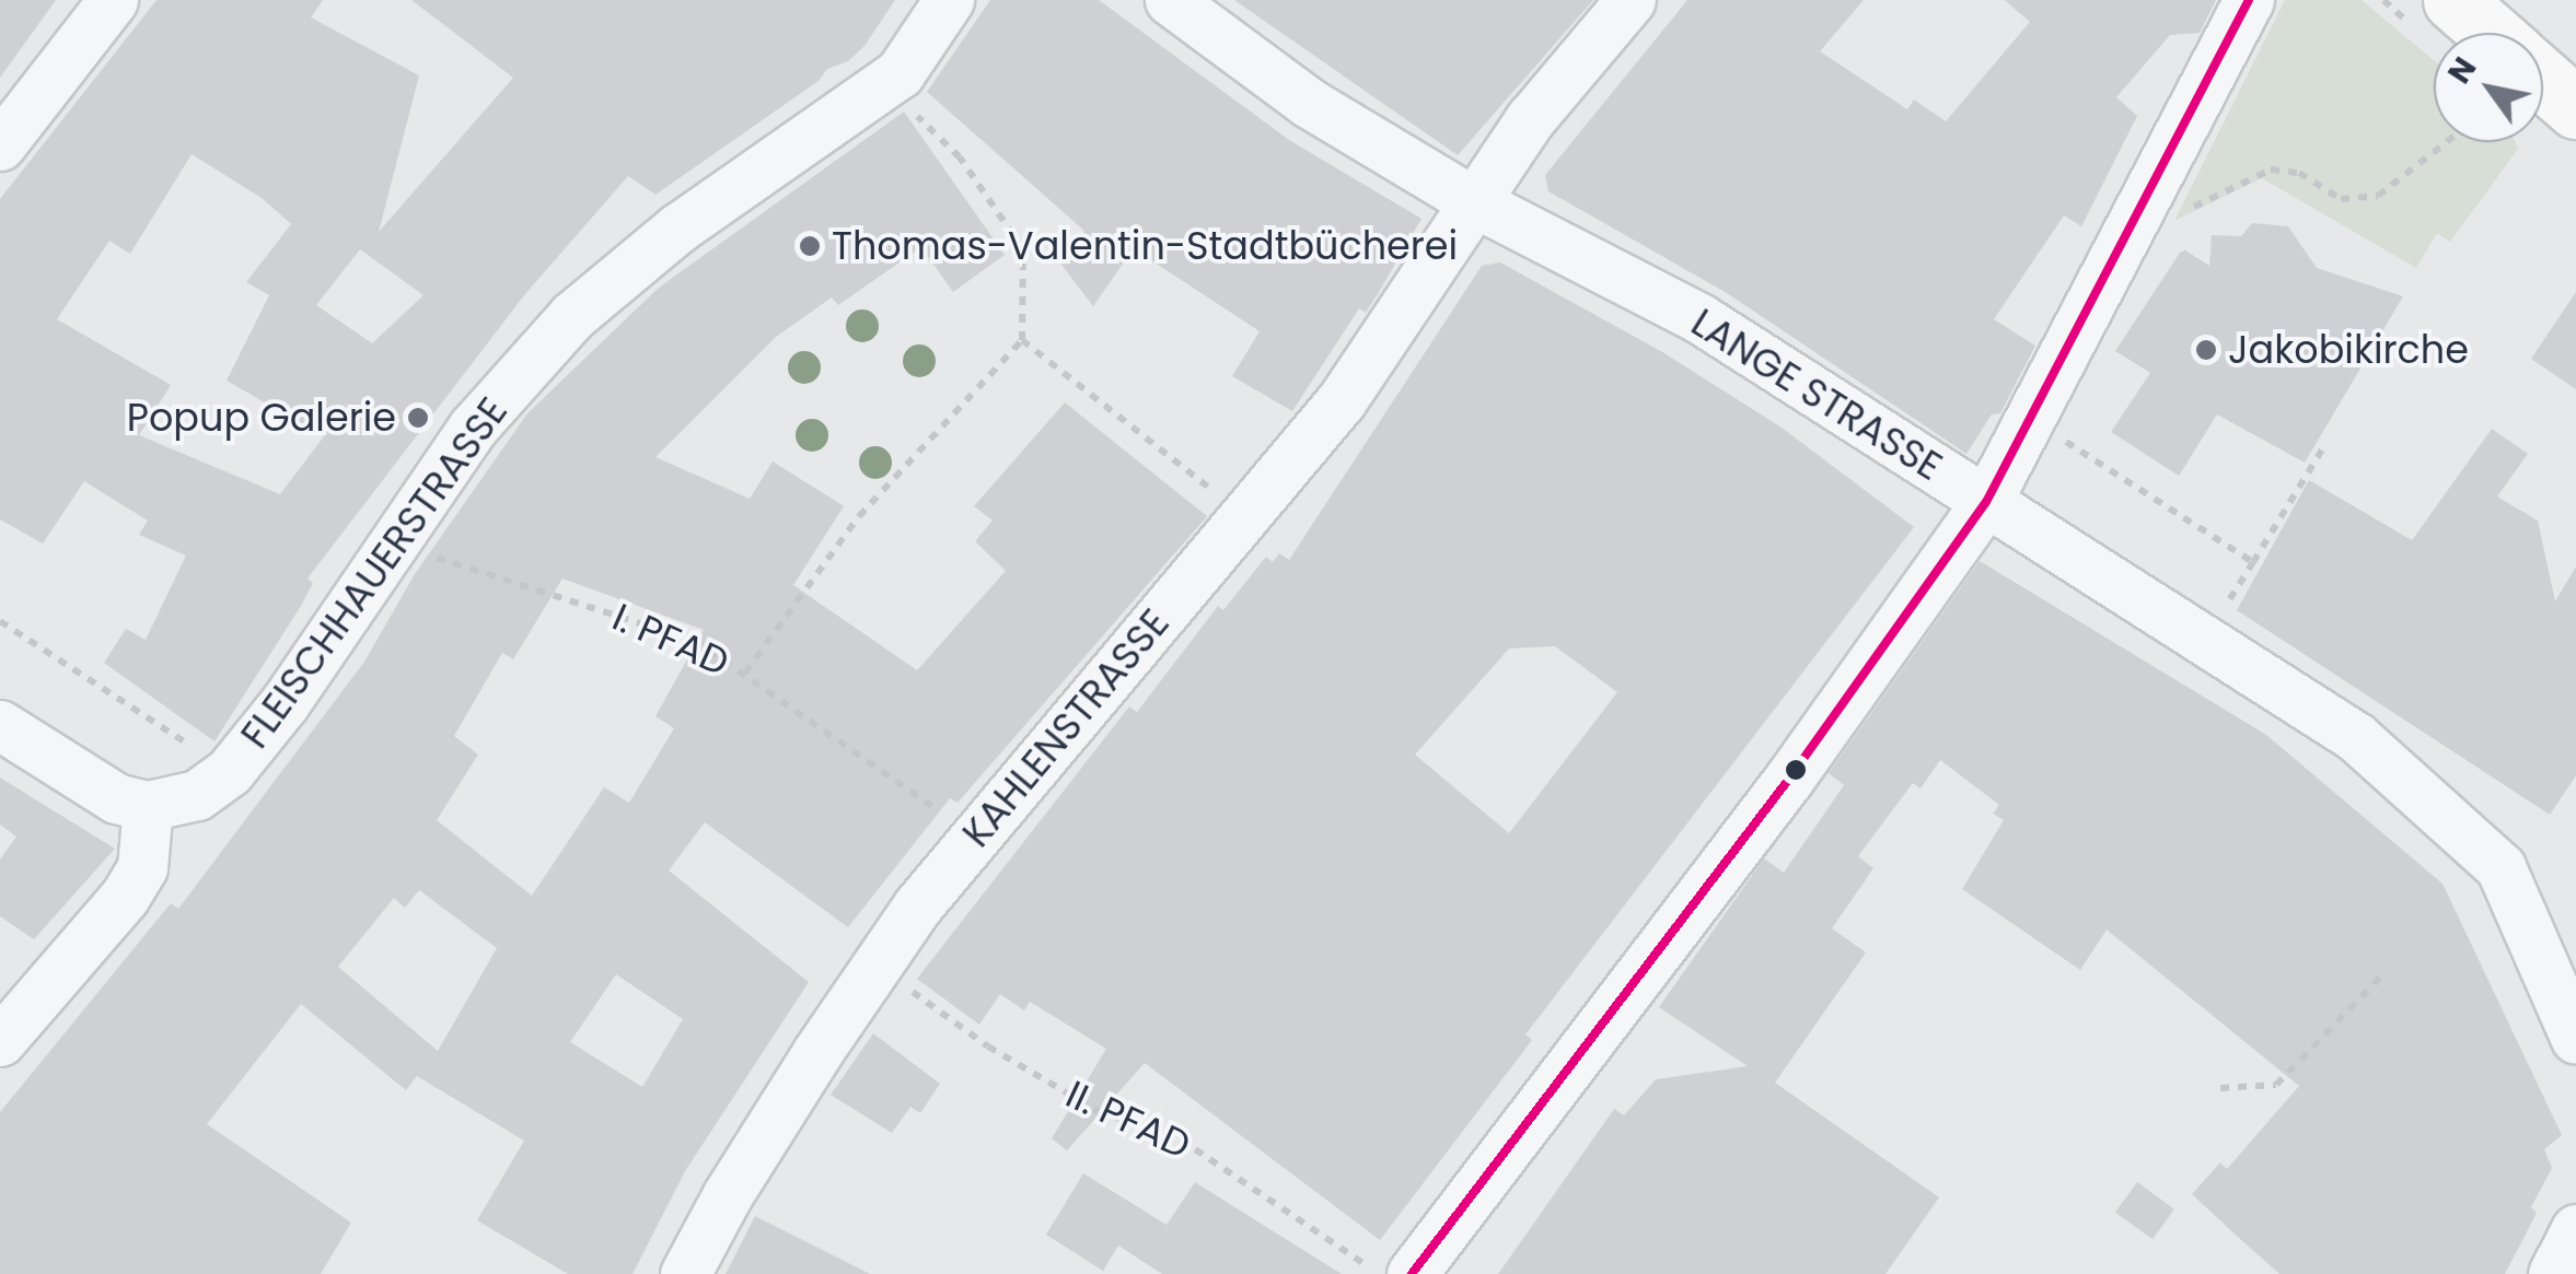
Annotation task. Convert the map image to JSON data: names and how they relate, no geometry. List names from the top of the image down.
{
  "streets": {
    "street": ["LANGE STRASSE", "FLEISCHHAUERSTRASSE", "KAHLENSTRASSE"],
    "path": ["I. PFAD", "II. PFAD"]
  },
  "crossings": [
    ["LANGE STRASSE", "KAHLENSTRASSE"],
    ["FLEISCHHAUERSTRASSE", "I. PFAD"],
    ["I. PFAD", "KAHLENSTRASSE"],
    ["KAHLENSTRASSE", "II. PFAD"]
  ],
  "places": ["Thomas-Valentin-Stadtbücherei", "Jakobikirche", "Popup Galerie"],
  "north": "top left"
}
